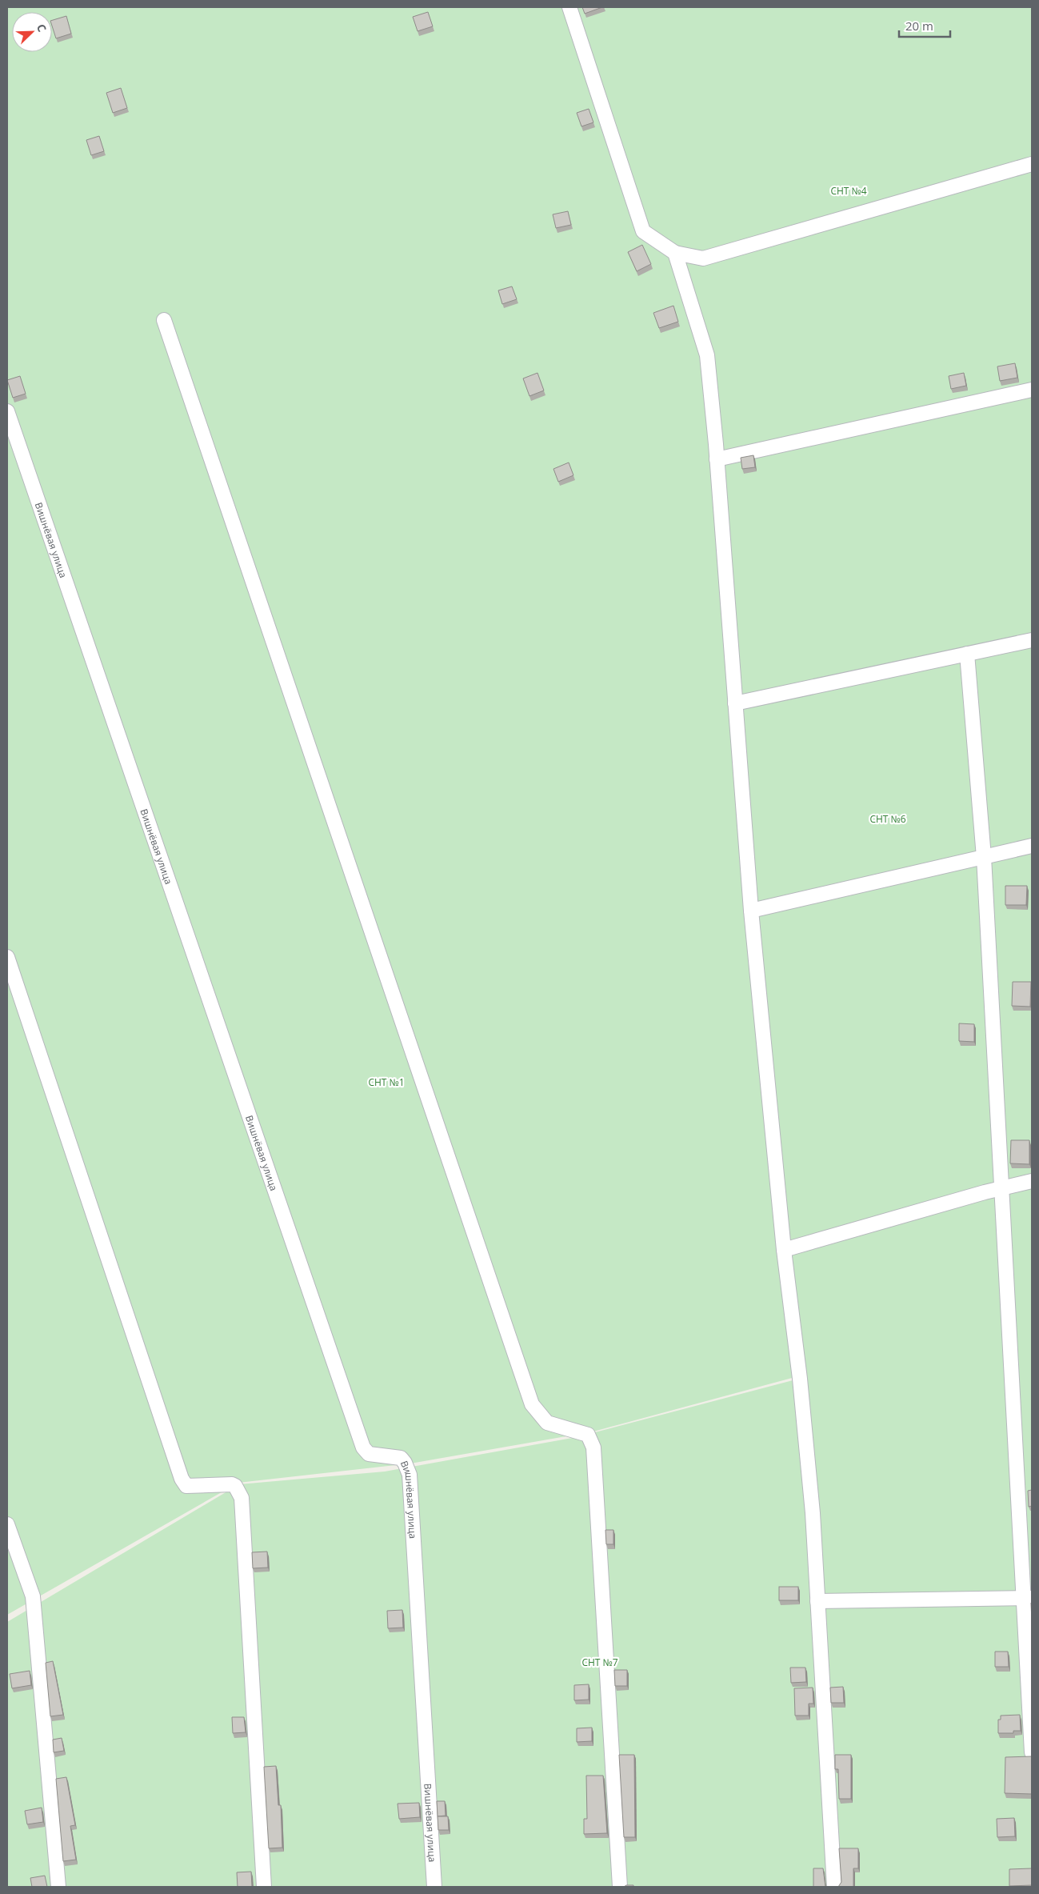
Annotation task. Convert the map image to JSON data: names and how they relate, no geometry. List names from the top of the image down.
{
  "streets": {
    "street": ["Вишнёвая улица"]
  },
  "parks": [
    "СНТ №4",
    "СНТ №6",
    "СНТ №1",
    "СНТ №7"
  ],
  "scale_bar": "20 m",
  "north": "top right"
}
